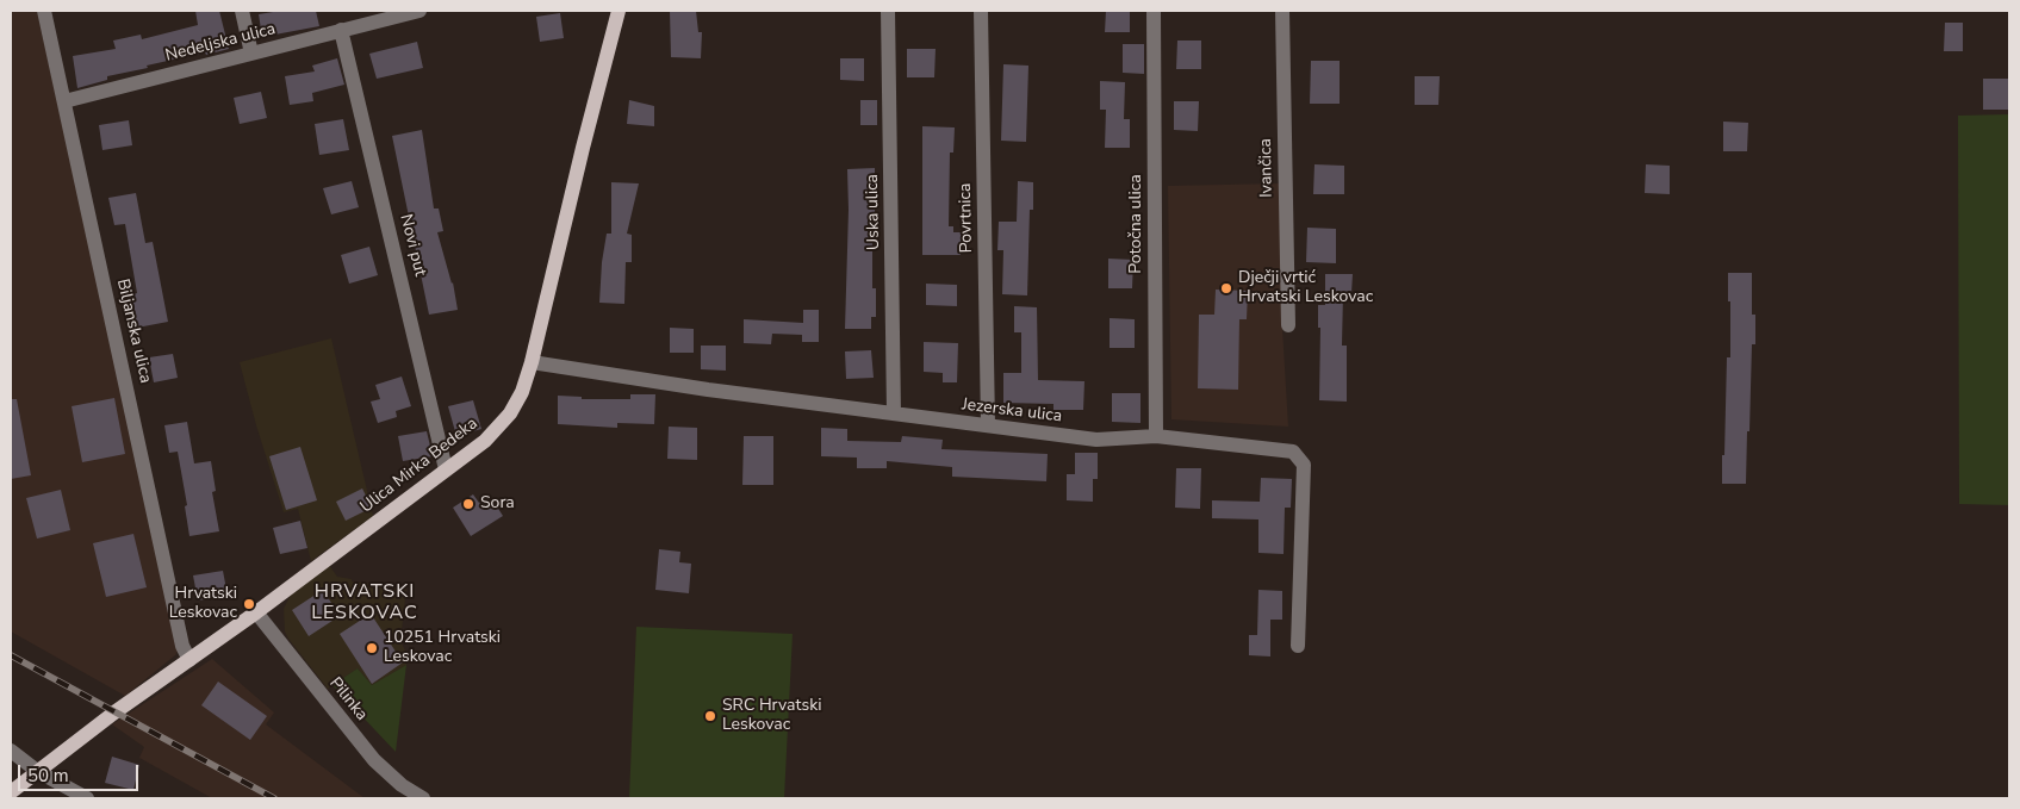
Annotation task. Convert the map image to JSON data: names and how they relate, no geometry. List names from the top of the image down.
{
  "streets": {
    "main road": ["Ulica Mirka Bedeka"],
    "street": [
      "Nedeljska ulica",
      "Ivančica",
      "Uska ulica",
      "Povrtnica",
      "Potočna ulica",
      "Novi put",
      "Biljanska ulica",
      "Jezerska ulica",
      "Pilinka"
    ]
  },
  "crossings": [
    ["Nedeljska ulica", "Novi put"],
    ["Nedeljska ulica", "Biljanska ulica"],
    ["Uska ulica", "Jezerska ulica"],
    ["Povrtnica", "Jezerska ulica"],
    ["Potočna ulica", "Jezerska ulica"],
    ["Novi put", "Ulica Mirka Bedeka"],
    ["Biljanska ulica", "Ulica Mirka Bedeka"],
    ["Jezerska ulica", "Ulica Mirka Bedeka"],
    ["Ulica Mirka Bedeka", "Pilinka"]
  ],
  "districts": ["HRVATSKI LESKOVAC"],
  "places": [
    "Dječji vrtić Hrvatski Leskovac",
    "Sora",
    "Hrvatski Leskovac",
    "10251 Hrvatski Leskovac",
    "SRC Hrvatski Leskovac"
  ],
  "scale_bar": "50 m"
}
